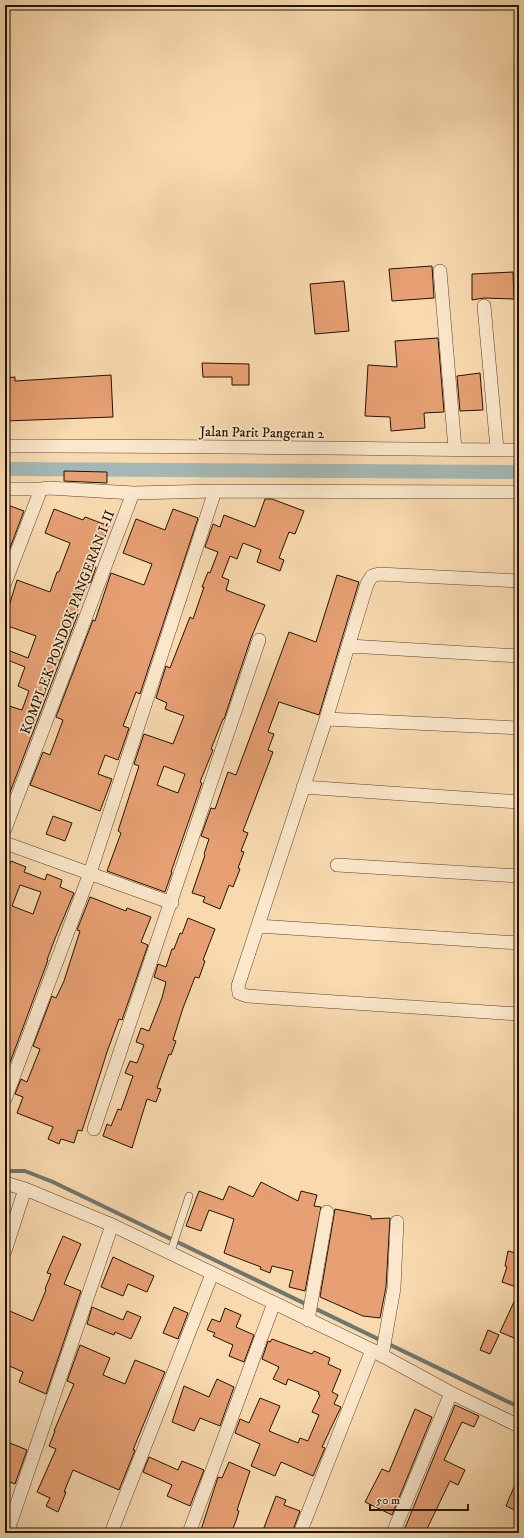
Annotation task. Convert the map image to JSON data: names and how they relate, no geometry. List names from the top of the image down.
{
  "streets": {
    "street": ["Jalan Parit Pangeran 2", "KOMPLEK PONDOK PANGERAN I-II"]
  },
  "scale_bar": "50 m"
}
